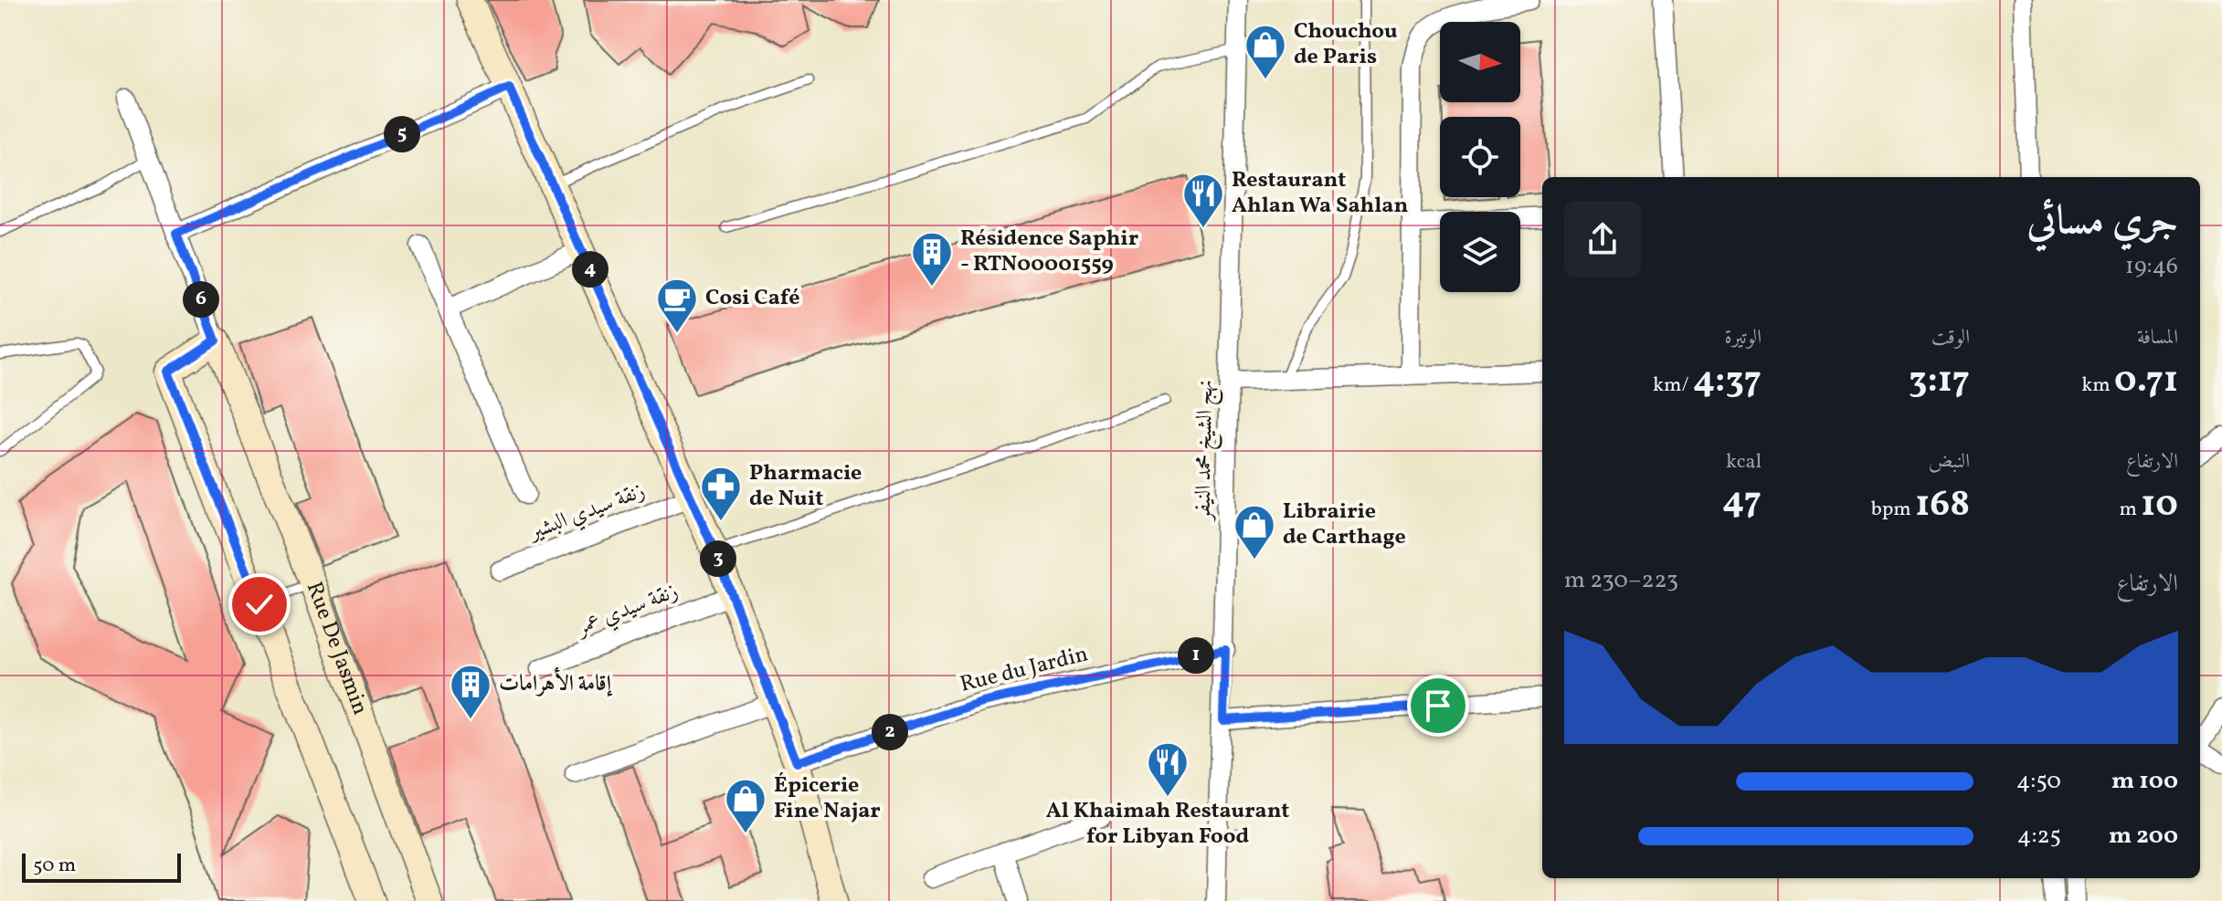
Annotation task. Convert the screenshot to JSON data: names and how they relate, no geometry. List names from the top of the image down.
{
  "streets": {
    "street": [
      "نهج الشيخ محمد النيفر",
      "زنقة سيدي البشير",
      "زنقة سيدي عمر",
      "Rue De Jasmin",
      "Rue du Jardin"
    ]
  },
  "crossings": [
    ["نهج الشيخ محمد النيفر", "Rue du Jardin"]
  ],
  "places": {
    "shop": ["Chouchou de Paris", "Librairie de Carthage", "Épicerie Fine Najar"],
    "restaurant": ["Restaurant Ahlan Wa Sahlan", "Al Khaimah Restaurant for Libyan Food"],
    "building": ["Résidence Saphir - RTN00001559", "إقامة الأهرامات"],
    "cafe": ["Cosi Café"],
    "pharmacy": ["Pharmacie de Nuit"]
  },
  "scale_bar": "50 m",
  "north": "right",
  "page": {
    "pins": [
      "5",
      "4",
      "6",
      "3",
      "1",
      "2"
    ],
    "heading": ["جري مسائي", "19:46"],
    "stats": [
      ["المسافة", "0.71 km"],
      ["الوقت", "3:17"],
      ["الوتيرة", "4:37 /km"],
      ["الارتفاع", "10 m"],
      ["النبض", "168 bpm"],
      ["kcal", "47"]
    ],
    "chart": ["الارتفاع", "223–230 m"],
    "list": [
      {
        "name": "100 m",
        "note": "4:50"
      },
      {
        "name": "200 m",
        "note": "4:25"
      }
    ],
    "scale": "50 m"
  }
}
